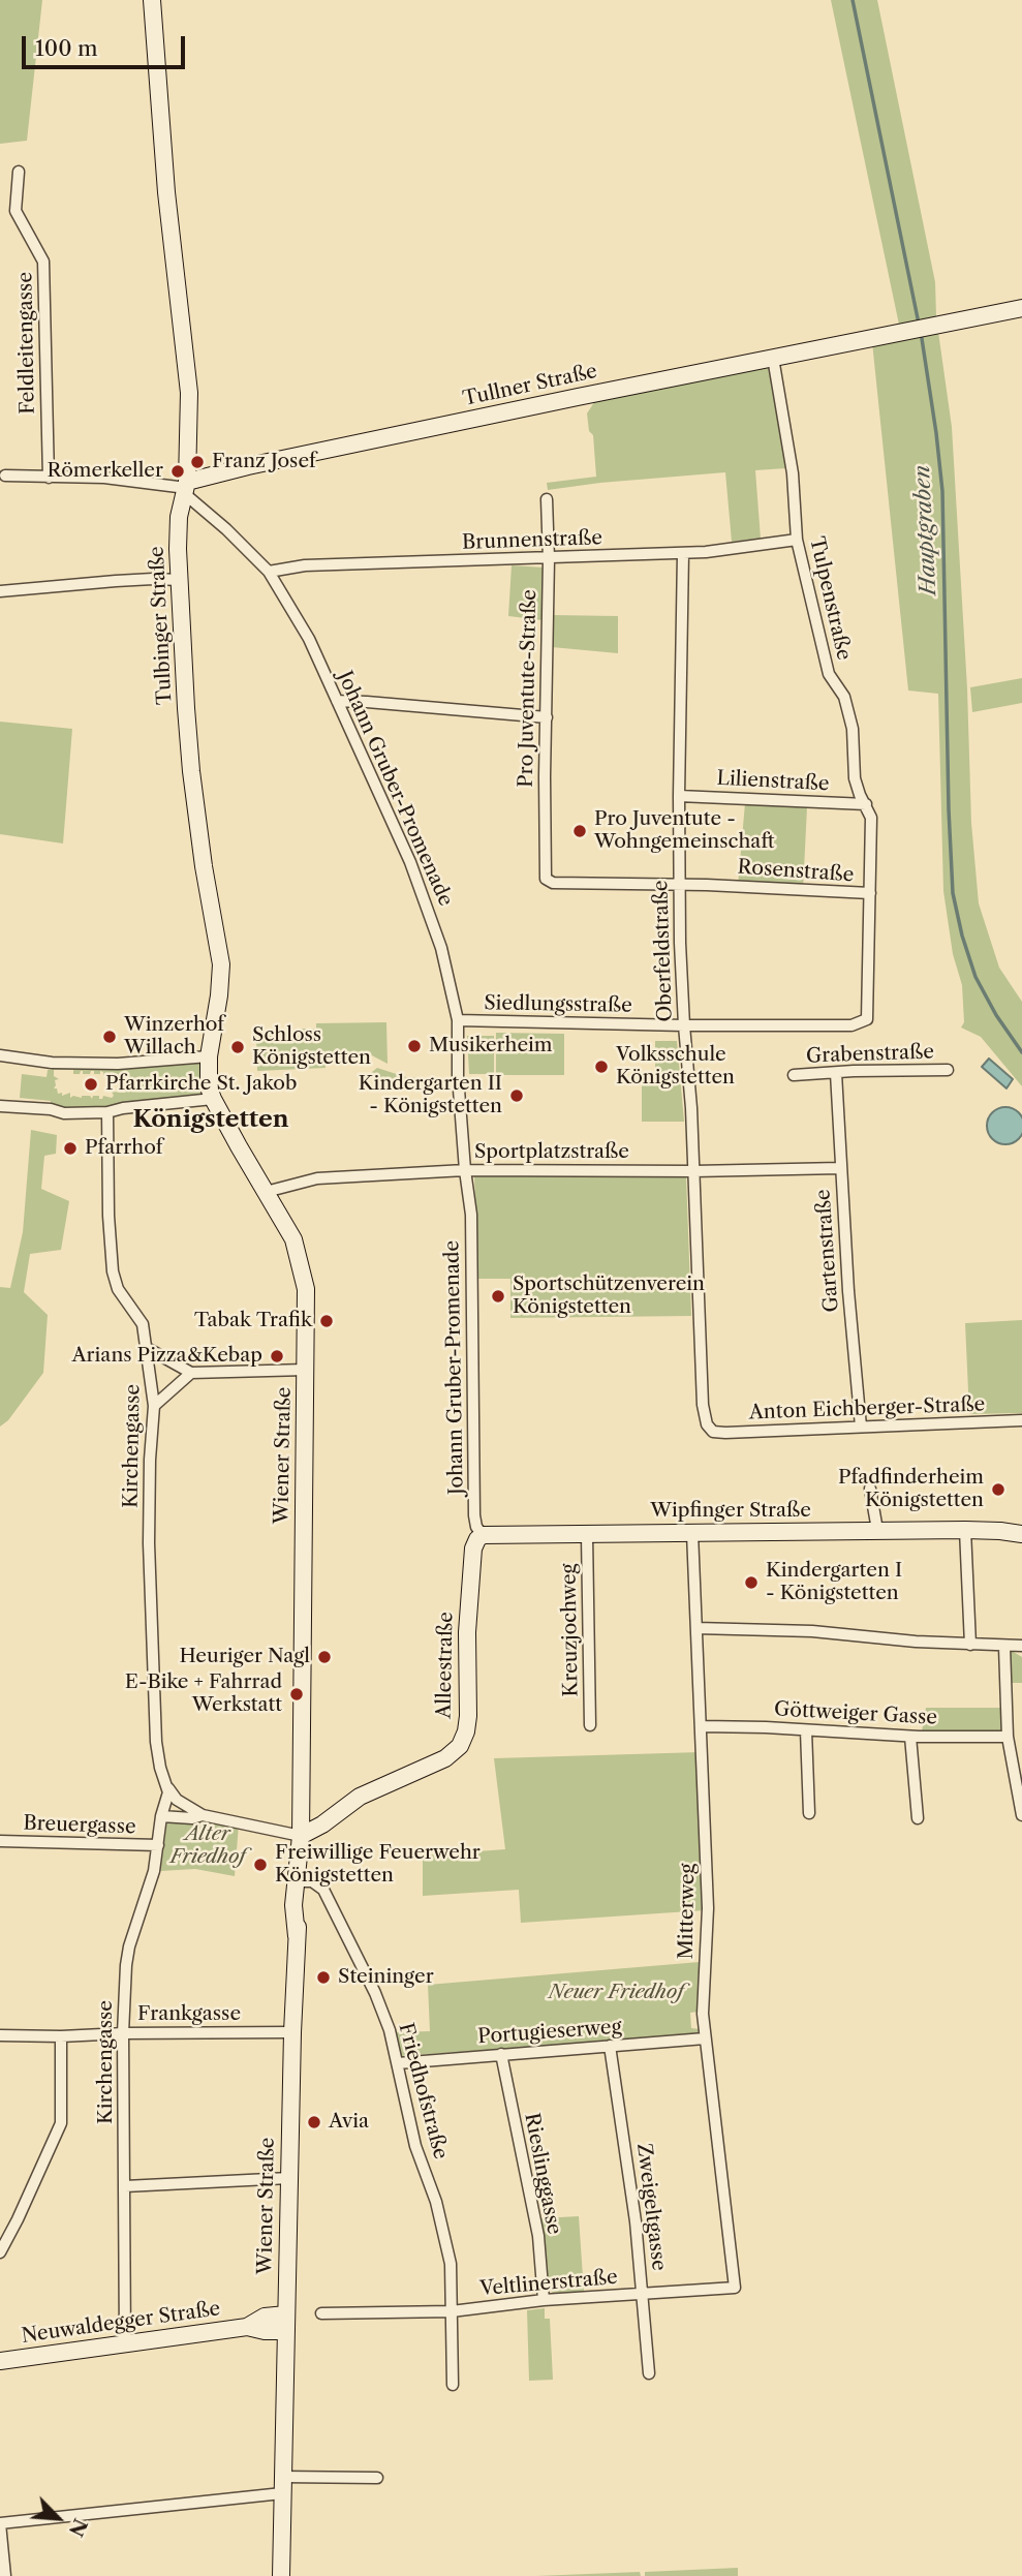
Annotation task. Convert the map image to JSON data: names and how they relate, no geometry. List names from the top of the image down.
{
  "streets": {
    "main road": [
      "Tullner Straße",
      "Tulbinger Straße",
      "Wiener Straße",
      "Wipfinger Straße",
      "Alleestraße",
      "Neuwaldegger Straße"
    ],
    "street": [
      "Feldleitengasse",
      "Brunnenstraße",
      "Tulpenstraße",
      "Pro Juventute-Straße",
      "Lilienstraße",
      "Johann Gruber-Promenade",
      "Rosenstraße",
      "Oberfeldstraße",
      "Siedlungsstraße",
      "Grabenstraße",
      "Sportplatzstraße",
      "Gartenstraße",
      "Anton Eichberger-Straße",
      "Kirchengasse",
      "Kreuzjochweg",
      "Göttweiger Gasse",
      "Breuergasse",
      "Mitterweg",
      "Frankgasse",
      "Portugieserweg",
      "Friedhofstraße",
      "Rieslinggasse",
      "Zweigeltgasse",
      "Veltlinerstraße"
    ]
  },
  "crossings": [
    ["Tullner Straße", "Tulpenstraße"],
    ["Tullner Straße", "Tulbinger Straße"],
    ["Tullner Straße", "Johann Gruber-Promenade"],
    ["Brunnenstraße", "Tulpenstraße"],
    ["Brunnenstraße", "Pro Juventute-Straße"],
    ["Brunnenstraße", "Johann Gruber-Promenade"],
    ["Brunnenstraße", "Oberfeldstraße"],
    ["Tulpenstraße", "Lilienstraße"],
    ["Tulpenstraße", "Rosenstraße"],
    ["Tulpenstraße", "Siedlungsstraße"],
    ["Tulbinger Straße", "Johann Gruber-Promenade"],
    ["Tulbinger Straße", "Wiener Straße"],
    ["Pro Juventute-Straße", "Rosenstraße"],
    ["Lilienstraße", "Oberfeldstraße"],
    ["Johann Gruber-Promenade", "Siedlungsstraße"],
    ["Johann Gruber-Promenade", "Sportplatzstraße"],
    ["Johann Gruber-Promenade", "Wipfinger Straße"],
    ["Johann Gruber-Promenade", "Alleestraße"],
    ["Rosenstraße", "Oberfeldstraße"],
    ["Oberfeldstraße", "Siedlungsstraße"],
    ["Oberfeldstraße", "Sportplatzstraße"],
    ["Oberfeldstraße", "Anton Eichberger-Straße"],
    ["Grabenstraße", "Gartenstraße"],
    ["Sportplatzstraße", "Gartenstraße"],
    ["Sportplatzstraße", "Wiener Straße"],
    ["Gartenstraße", "Anton Eichberger-Straße"],
    ["Kirchengasse", "Breuergasse"],
    ["Kirchengasse", "Frankgasse"],
    ["Kirchengasse", "Neuwaldegger Straße"],
    ["Wiener Straße", "Alleestraße"],
    ["Wiener Straße", "Frankgasse"],
    ["Wiener Straße", "Friedhofstraße"],
    ["Wiener Straße", "Neuwaldegger Straße"],
    ["Wipfinger Straße", "Kreuzjochweg"],
    ["Wipfinger Straße", "Alleestraße"],
    ["Wipfinger Straße", "Mitterweg"],
    ["Göttweiger Gasse", "Mitterweg"],
    ["Mitterweg", "Portugieserweg"],
    ["Mitterweg", "Veltlinerstraße"],
    ["Portugieserweg", "Friedhofstraße"],
    ["Portugieserweg", "Rieslinggasse"],
    ["Portugieserweg", "Zweigeltgasse"],
    ["Friedhofstraße", "Veltlinerstraße"],
    ["Rieslinggasse", "Veltlinerstraße"],
    ["Zweigeltgasse", "Veltlinerstraße"]
  ],
  "districts": ["Königstetten"],
  "water": ["Hauptgraben"],
  "parks": ["Alter Friedhof", "Neuer Friedhof"],
  "places": [
    "Franz Josef",
    "Römerkeller",
    "Pro Juventute - Wohngemeinschaft",
    "Winzerhof Willach",
    "Musikerheim",
    "Schloss Königstetten",
    "Volksschule Königstetten",
    "Pfarrkirche St. Jakob",
    "Kindergarten II - Königstetten",
    "Pfarrhof",
    "Sportschützenverein Königstetten",
    "Tabak Trafik",
    "Arians Pizza&Kebap",
    "Pfadfinderheim Königstetten",
    "Kindergarten I - Königstetten",
    "Heuriger Nagl",
    "E-Bike + Fahrrad Werkstatt",
    "Freiwillige Feuerwehr Königstetten",
    "Steininger",
    "Avia"
  ],
  "scale_bar": "100 m",
  "north": "bottom right"
}
